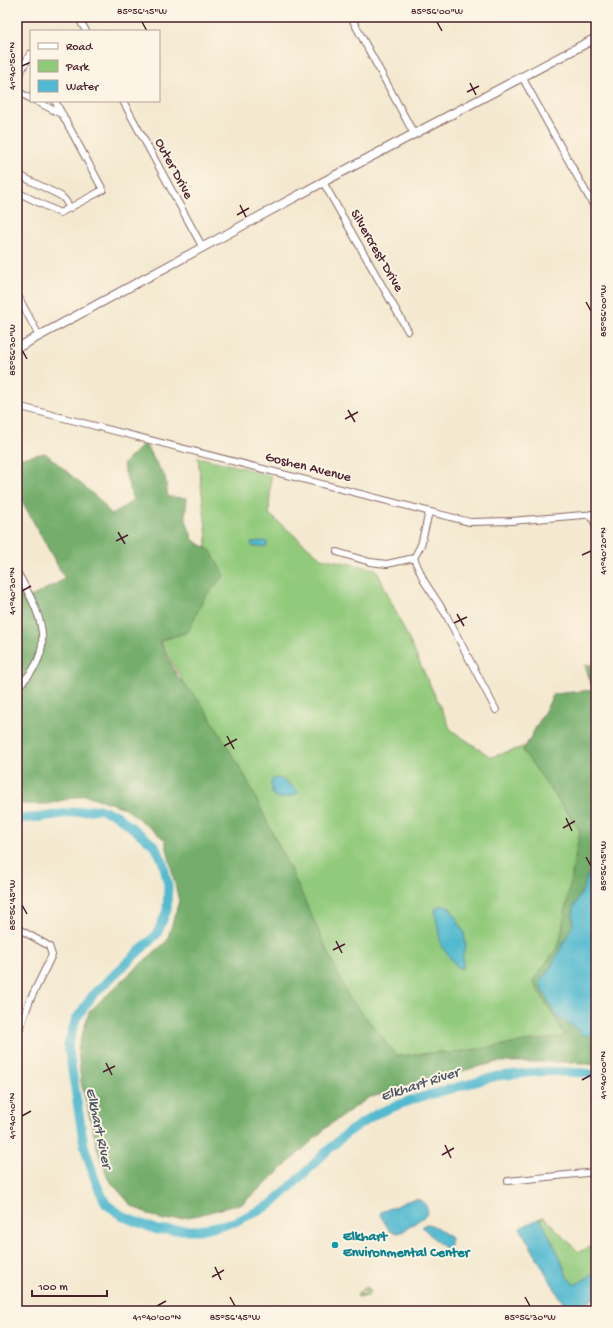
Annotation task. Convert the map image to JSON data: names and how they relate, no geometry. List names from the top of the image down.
{
  "streets": {
    "street": ["Outer Drive", "Silvercrest Drive", "Goshen Avenue"]
  },
  "water": ["Elkhart River"],
  "places": ["Elkhart Environmental Center"],
  "legend": ["Road", "Park", "Water"],
  "scale_bar": "100 m",
  "coordinates": [
    "85°56'15\"W",
    "85°56'00\"W",
    "41°40'50\"N",
    "85°56'30\"W",
    "41°40'20\"N",
    "41°40'30\"N",
    "85°56'45\"W",
    "41°40'00\"N",
    "41°40'10\"N"
  ]
}
